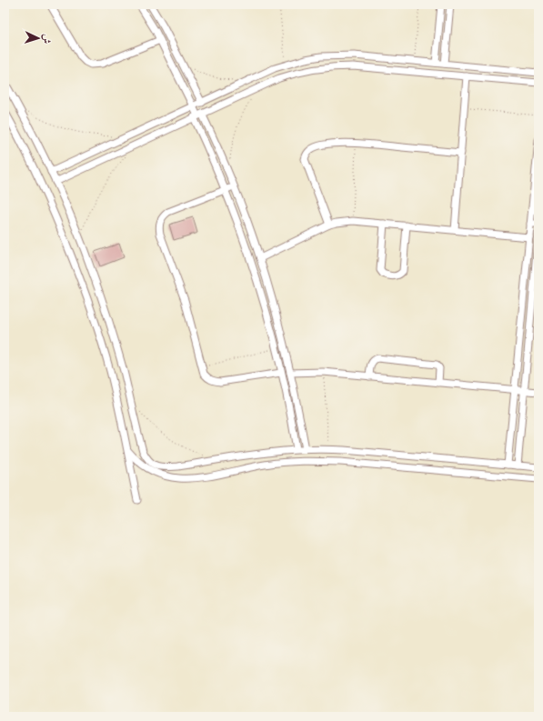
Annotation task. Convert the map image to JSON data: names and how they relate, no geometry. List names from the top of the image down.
{
  "north": "right"
}
